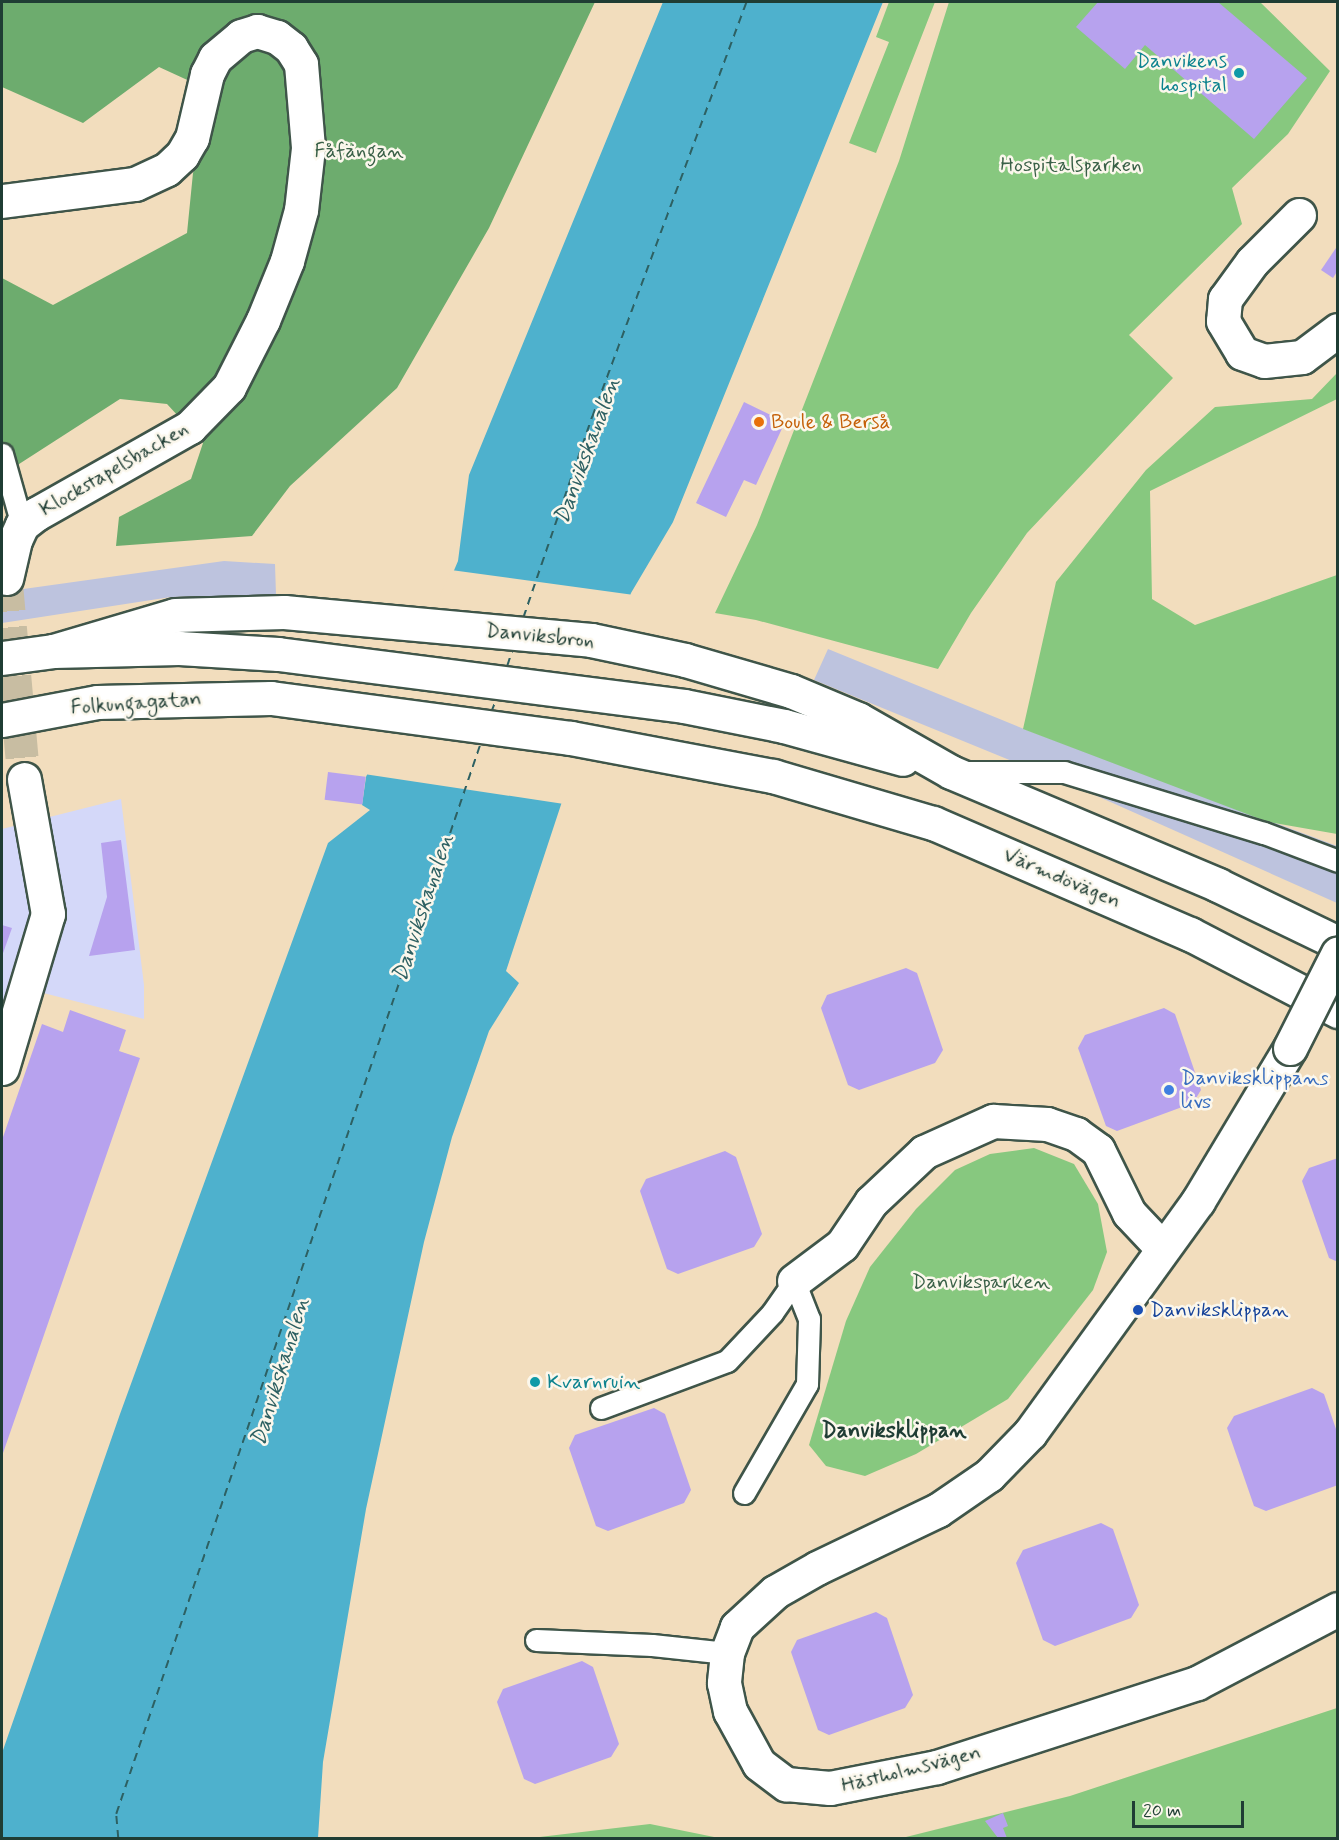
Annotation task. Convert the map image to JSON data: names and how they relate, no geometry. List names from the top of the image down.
{
  "streets": {
    "street": [
      "Klockstapelsbacken",
      "Danviksbron",
      "Folkungagatan",
      "Värmdövägen",
      "Hästholmsvägen"
    ]
  },
  "crossings": [
    ["Folkungagatan", "Värmdövägen"]
  ],
  "districts": ["Danviksklippan"],
  "water": ["Danvikskanalen"],
  "parks": ["Fåfängan", "Hospitalsparken", "Danviksparken"],
  "places": [
    "Danvikens hospital",
    "Boule & Berså",
    "Danviksklippans livs",
    "Danviksklippan",
    "Kvarnruin"
  ],
  "scale_bar": "20 m"
}
